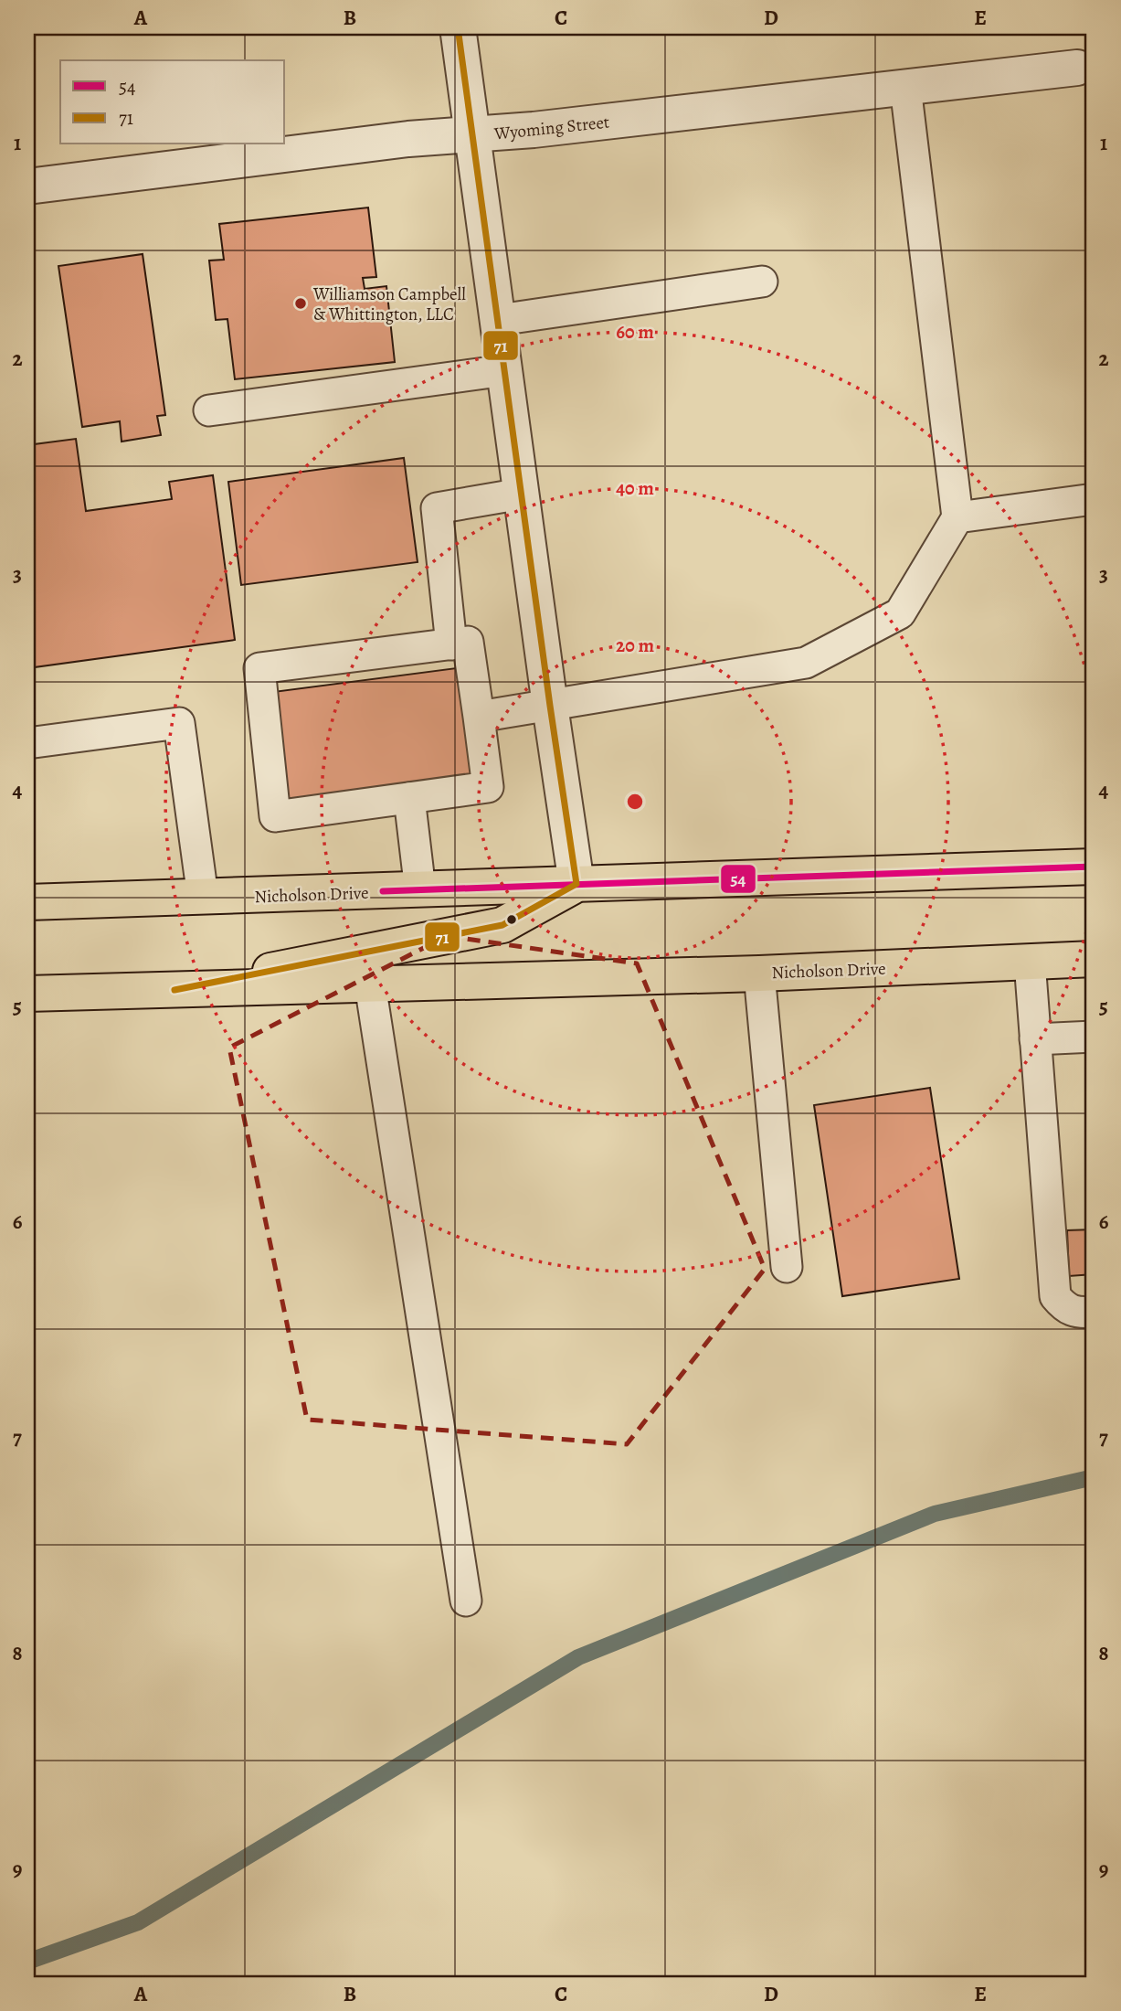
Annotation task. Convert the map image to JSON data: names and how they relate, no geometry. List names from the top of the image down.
{
  "streets": {
    "main road": ["Nicholson Drive"],
    "street": ["Wyoming Street"]
  },
  "places": ["Williamson Campbell & Whittington, LLC"],
  "lines": ["transit line 71", "transit line 54"],
  "legend": ["54", "71"],
  "grid": {
    "columns": [
      "A",
      "B",
      "C",
      "D",
      "E"
    ],
    "rows": [
      "1",
      "2",
      "3",
      "4",
      "5",
      "6",
      "7",
      "8",
      "9"
    ]
  },
  "rings": ["60 m", "40 m", "20 m"]
}
